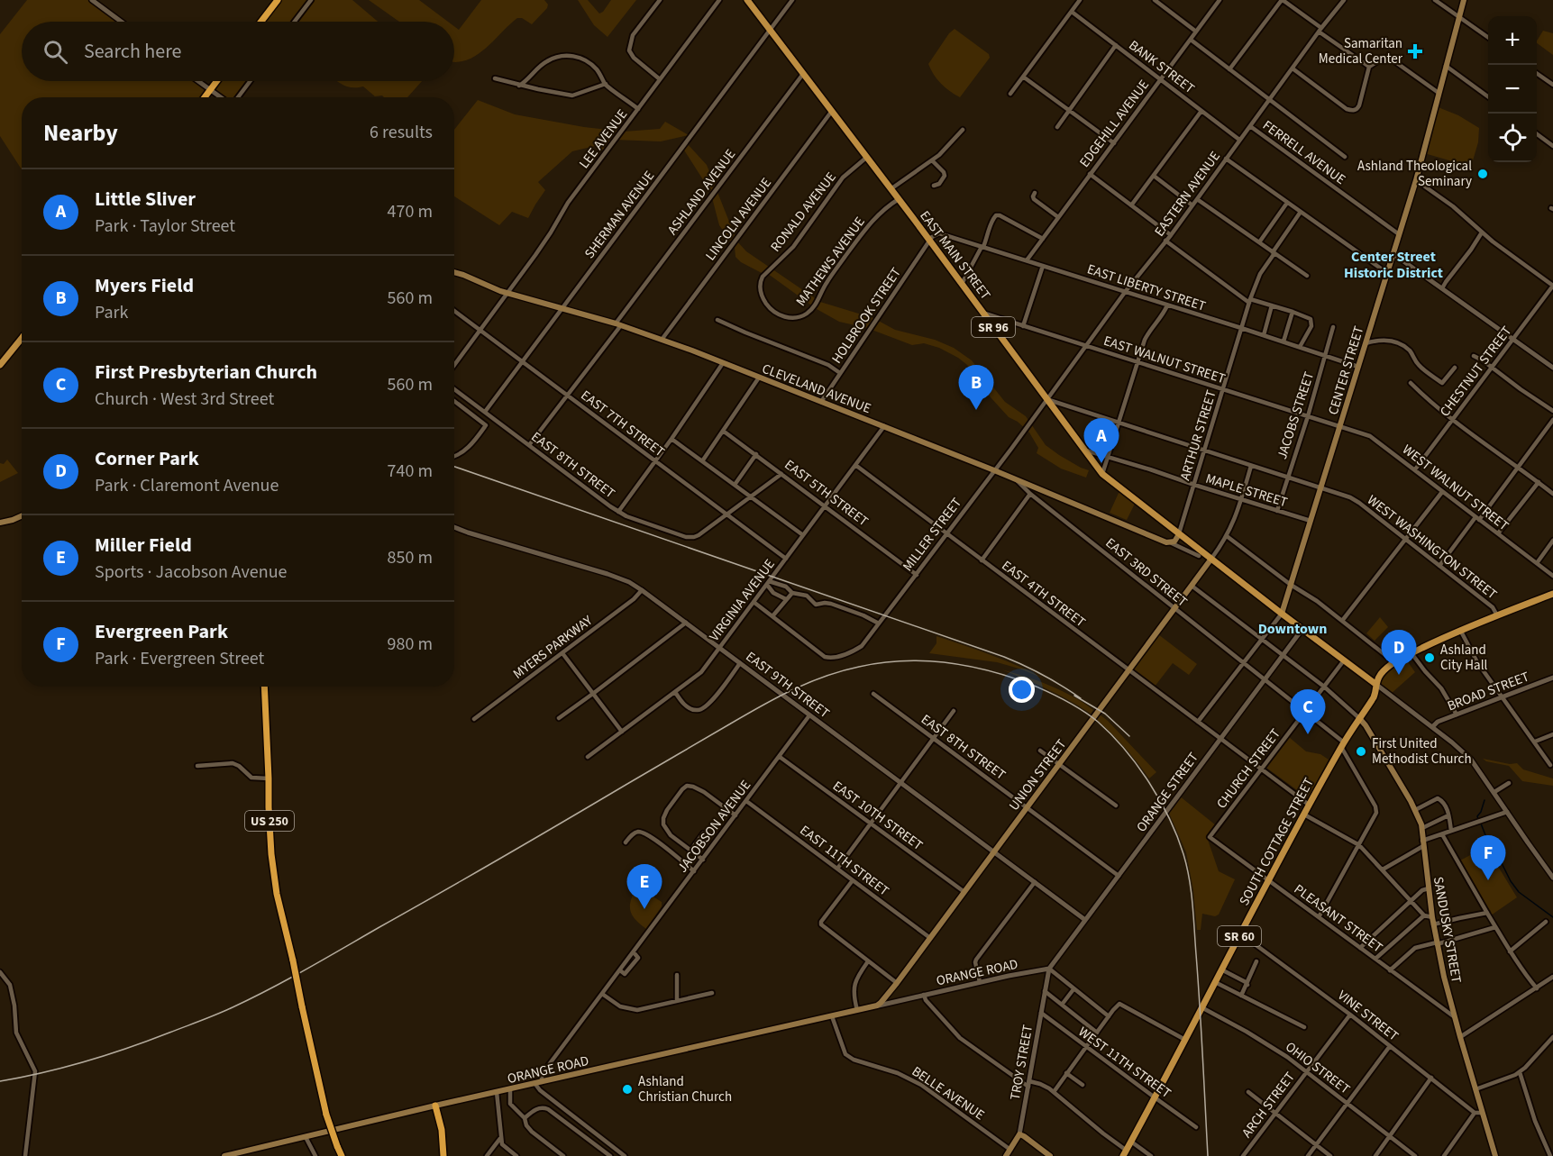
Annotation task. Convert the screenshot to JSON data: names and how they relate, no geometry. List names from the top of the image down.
{
  "streets": {
    "highway": ["US 250"],
    "main road": [
      "EAST MAIN STREET",
      "SR 96",
      "CENTER STREET",
      "CLEVELAND AVENUE",
      "UNION STREET",
      "SOUTH COTTAGE STREET",
      "SANDUSKY STREET",
      "SR 60",
      "ORANGE ROAD",
      "TROY STREET"
    ],
    "street": [
      "BANK STREET",
      "EDGEHILL AVENUE",
      "LEE AVENUE",
      "FERRELL AVENUE",
      "ASHLAND AVENUE",
      "EASTERN AVENUE",
      "RONALD AVENUE",
      "SHERMAN AVENUE",
      "LINCOLN AVENUE",
      "MATHEWS AVENUE",
      "EAST LIBERTY STREET",
      "HOLBROOK STREET",
      "EAST WALNUT STREET",
      "CHESTNUT STREET",
      "JACOBS STREET",
      "EAST 7TH STREET",
      "ARTHUR STREET",
      "EAST 8TH STREET",
      "WEST WALNUT STREET",
      "MAPLE STREET",
      "EAST 5TH STREET",
      "MILLER STREET",
      "WEST WASHINGTON STREET",
      "EAST 3RD STREET",
      "EAST 4TH STREET",
      "VIRGINIA AVENUE",
      "MYERS PARKWAY",
      "EAST 9TH STREET",
      "BROAD STREET",
      "CHURCH STREET",
      "ORANGE STREET",
      "EAST 10TH STREET",
      "JACOBSON AVENUE",
      "EAST 11TH STREET",
      "PLEASANT STREET",
      "VINE STREET",
      "WEST 11TH STREET",
      "OHIO STREET",
      "BELLE AVENUE",
      "ARCH STREET"
    ]
  },
  "crossings": [
    ["BANK STREET", "EDGEHILL AVENUE"],
    ["BANK STREET", "EASTERN AVENUE"],
    ["EDGEHILL AVENUE", "EAST LIBERTY STREET"],
    ["LEE AVENUE", "CLEVELAND AVENUE"],
    ["LEE AVENUE", "EAST 7TH STREET"],
    ["FERRELL AVENUE", "EASTERN AVENUE"],
    ["FERRELL AVENUE", "CENTER STREET"],
    ["ASHLAND AVENUE", "EAST MAIN STREET"],
    ["ASHLAND AVENUE", "CLEVELAND AVENUE"],
    ["ASHLAND AVENUE", "EAST 7TH STREET"],
    ["ASHLAND AVENUE", "EAST 8TH STREET"],
    ["EASTERN AVENUE", "EAST MAIN STREET"],
    ["EASTERN AVENUE", "EAST LIBERTY STREET"],
    ["EASTERN AVENUE", "EAST WALNUT STREET"],
    ["EASTERN AVENUE", "MILLER STREET"],
    ["EASTERN AVENUE", "WEST WASHINGTON STREET"],
    ["RONALD AVENUE", "EAST MAIN STREET"],
    ["RONALD AVENUE", "MATHEWS AVENUE"],
    ["SHERMAN AVENUE", "EAST MAIN STREET"],
    ["SHERMAN AVENUE", "CLEVELAND AVENUE"],
    ["SHERMAN AVENUE", "EAST 7TH STREET"],
    ["SHERMAN AVENUE", "EAST 8TH STREET"],
    ["LINCOLN AVENUE", "EAST MAIN STREET"],
    ["LINCOLN AVENUE", "CLEVELAND AVENUE"],
    ["EAST MAIN STREET", "MATHEWS AVENUE"],
    ["EAST MAIN STREET", "EAST LIBERTY STREET"],
    ["EAST MAIN STREET", "HOLBROOK STREET"],
    ["EAST MAIN STREET", "EAST WALNUT STREET"],
    ["EAST MAIN STREET", "CENTER STREET"],
    ["EAST MAIN STREET", "ARTHUR STREET"],
    ["EAST MAIN STREET", "MAPLE STREET"],
    ["EAST MAIN STREET", "MILLER STREET"],
    ["EAST MAIN STREET", "WEST WASHINGTON STREET"],
    ["EAST MAIN STREET", "CHURCH STREET"],
    ["EAST MAIN STREET", "UNION STREET"],
    ["EAST MAIN STREET", "ORANGE STREET"],
    ["EAST MAIN STREET", "SOUTH COTTAGE STREET"],
    ["EAST LIBERTY STREET", "HOLBROOK STREET"],
    ["EAST LIBERTY STREET", "CENTER STREET"],
    ["EAST LIBERTY STREET", "JACOBS STREET"],
    ["EAST LIBERTY STREET", "ARTHUR STREET"],
    ["HOLBROOK STREET", "CLEVELAND AVENUE"],
    ["EAST WALNUT STREET", "CENTER STREET"],
    ["EAST WALNUT STREET", "JACOBS STREET"],
    ["EAST WALNUT STREET", "ARTHUR STREET"],
    ["EAST WALNUT STREET", "WEST WALNUT STREET"],
    ["CENTER STREET", "WEST WALNUT STREET"],
    ["CENTER STREET", "MAPLE STREET"],
    ["CENTER STREET", "WEST WASHINGTON STREET"],
    ["CENTER STREET", "EAST 3RD STREET"],
    ["CENTER STREET", "EAST 4TH STREET"],
    ["CHESTNUT STREET", "WEST WALNUT STREET"],
    ["CLEVELAND AVENUE", "MILLER STREET"],
    ["CLEVELAND AVENUE", "EAST 3RD STREET"],
    ["CLEVELAND AVENUE", "VIRGINIA AVENUE"],
    ["JACOBS STREET", "MAPLE STREET"],
    ["JACOBS STREET", "WEST WASHINGTON STREET"],
    ["EAST 7TH STREET", "EAST 8TH STREET"],
    ["EAST 7TH STREET", "VIRGINIA AVENUE"],
    ["ARTHUR STREET", "MAPLE STREET"],
    ["ARTHUR STREET", "WEST WASHINGTON STREET"],
    ["EAST 8TH STREET", "UNION STREET"],
    ["EAST 8TH STREET", "ORANGE STREET"],
    ["EAST 5TH STREET", "MILLER STREET"],
    ["EAST 5TH STREET", "VIRGINIA AVENUE"],
    ["MILLER STREET", "WEST WASHINGTON STREET"],
    ["MILLER STREET", "EAST 4TH STREET"],
    ["WEST WASHINGTON STREET", "SOUTH COTTAGE STREET"],
    ["EAST 3RD STREET", "CHURCH STREET"],
    ["EAST 3RD STREET", "UNION STREET"],
    ["EAST 3RD STREET", "ORANGE STREET"],
    ["EAST 3RD STREET", "SOUTH COTTAGE STREET"],
    ["EAST 4TH STREET", "VIRGINIA AVENUE"],
    ["EAST 4TH STREET", "CHURCH STREET"],
    ["EAST 4TH STREET", "UNION STREET"],
    ["EAST 4TH STREET", "ORANGE STREET"],
    ["EAST 4TH STREET", "SOUTH COTTAGE STREET"],
    ["VIRGINIA AVENUE", "EAST 9TH STREET"],
    ["MYERS PARKWAY", "EAST 9TH STREET"],
    ["EAST 9TH STREET", "UNION STREET"],
    ["EAST 9TH STREET", "ORANGE STREET"],
    ["EAST 9TH STREET", "JACOBSON AVENUE"],
    ["CHURCH STREET", "PLEASANT STREET"],
    ["UNION STREET", "EAST 10TH STREET"],
    ["UNION STREET", "EAST 11TH STREET"],
    ["UNION STREET", "ORANGE ROAD"],
    ["ORANGE STREET", "ORANGE ROAD"],
    ["ORANGE STREET", "TROY STREET"],
    ["EAST 10TH STREET", "JACOBSON AVENUE"],
    ["JACOBSON AVENUE", "EAST 11TH STREET"],
    ["SOUTH COTTAGE STREET", "PLEASANT STREET"],
    ["SOUTH COTTAGE STREET", "SANDUSKY STREET"],
    ["SOUTH COTTAGE STREET", "VINE STREET"],
    ["SOUTH COTTAGE STREET", "WEST 11TH STREET"],
    ["SOUTH COTTAGE STREET", "OHIO STREET"],
    ["PLEASANT STREET", "SANDUSKY STREET"],
    ["ORANGE ROAD", "TROY STREET"],
    ["ORANGE ROAD", "BELLE AVENUE"],
    ["VINE STREET", "ARCH STREET"],
    ["TROY STREET", "WEST 11TH STREET"],
    ["TROY STREET", "BELLE AVENUE"],
    ["OHIO STREET", "ARCH STREET"]
  ],
  "districts": ["Center Street Historic District", "Downtown"],
  "places": {
    "health": ["Samaritan Medical Center"],
    "other": [
      "Ashland Theological Seminary",
      "Ashland City Hall",
      "First United Methodist Church",
      "Ashland Christian Church"
    ]
  },
  "page": {
    "map_buttons": ["+", "−"],
    "search": "Search here",
    "heading": ["Nearby", "6 results"],
    "list": [
      {
        "mark": "A",
        "name": "Little Sliver",
        "note": "Park · Taylor Street",
        "value": "470 m"
      },
      {
        "mark": "B",
        "name": "Myers Field",
        "note": "Park",
        "value": "560 m"
      },
      {
        "mark": "C",
        "name": "First Presbyterian Church",
        "note": "Church · West 3rd Street",
        "value": "560 m"
      },
      {
        "mark": "D",
        "name": "Corner Park",
        "note": "Park · Claremont Avenue",
        "value": "740 m"
      },
      {
        "mark": "E",
        "name": "Miller Field",
        "note": "Sports · Jacobson Avenue",
        "value": "850 m"
      },
      {
        "mark": "F",
        "name": "Evergreen Park",
        "note": "Park · Evergreen Street",
        "value": "980 m"
      }
    ],
    "pins": [
      "B",
      "A",
      "D",
      "C",
      "F",
      "E"
    ]
  }
}
